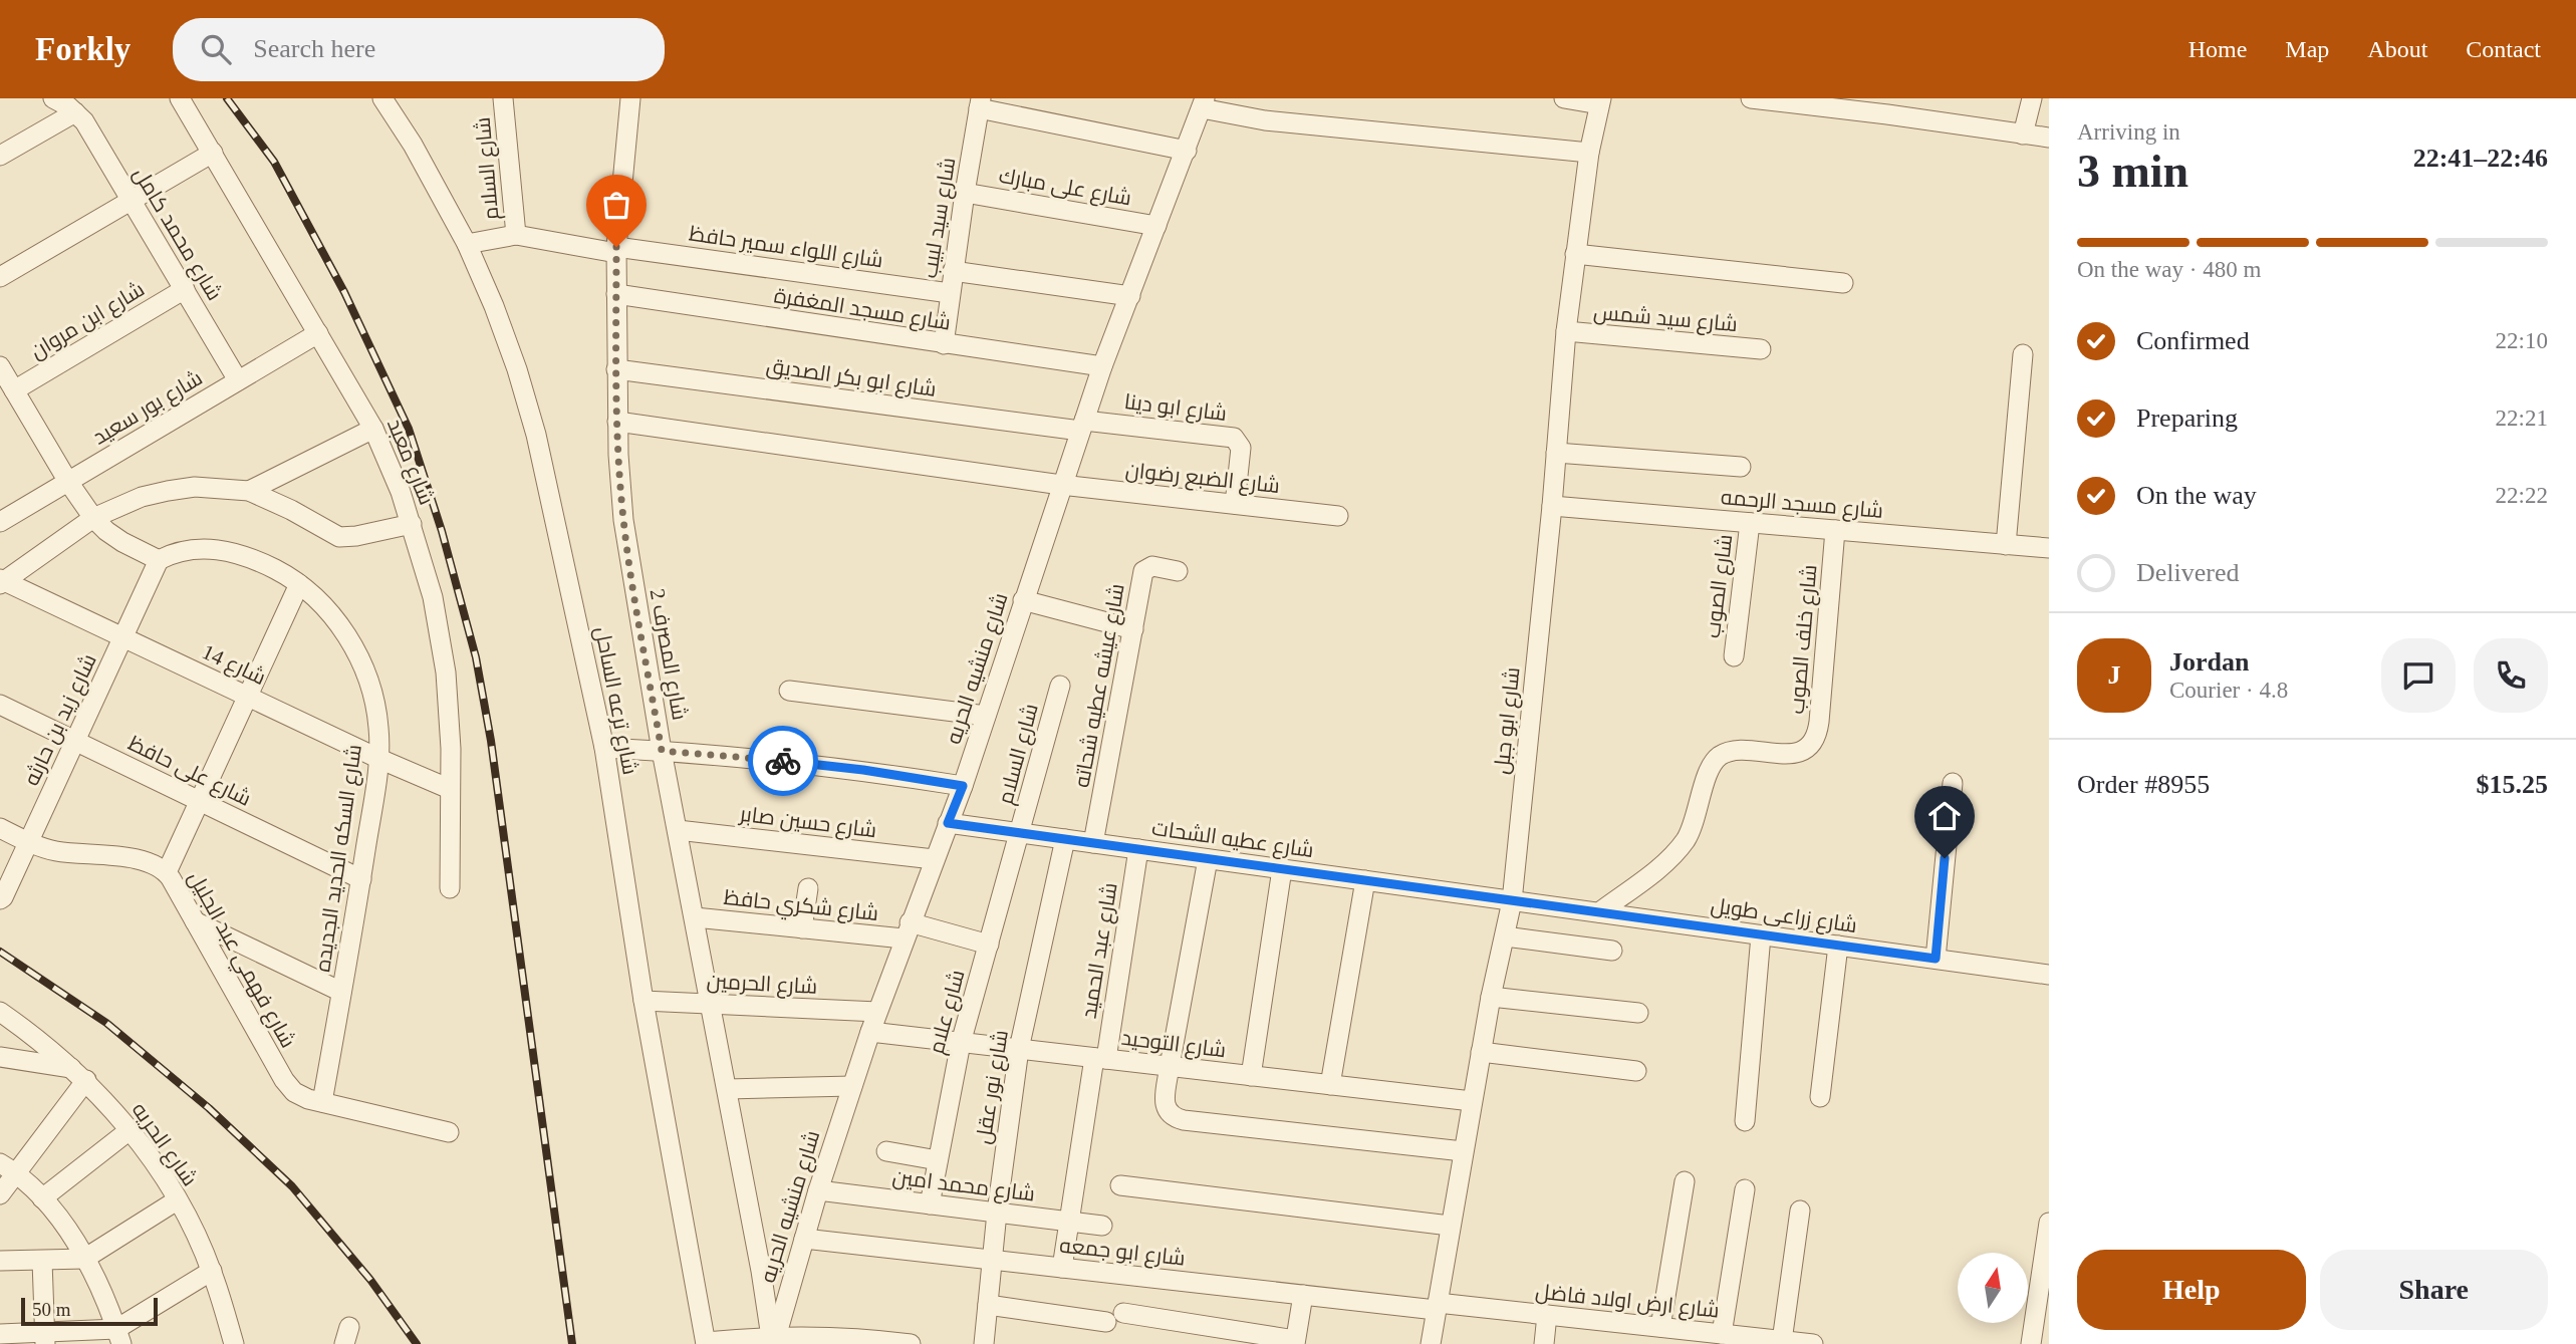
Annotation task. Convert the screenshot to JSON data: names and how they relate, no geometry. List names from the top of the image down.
{
  "streets": {
    "street": [
      "شارع السلام",
      "شارع على مبارك",
      "شارع سيد لبيب",
      "شارع محمد كامل",
      "شارع اللواء سمير حافظ",
      "شارع مسجد المغفرة",
      "شارع سيد شمس",
      "شارع ابن مروان",
      "شارع ابو بكر الصديق",
      "شارع بور سعيد",
      "شارع ابو دينا",
      "شارع معبد",
      "شارع الضبع رضوان",
      "شارع مسجد الرحمه",
      "شارع الصوب",
      "شارع خلف الصوب",
      "شارع المصرف 2",
      "شارع 14",
      "شارع منشيه الحريه",
      "شارع عيشه عطيه شحاته",
      "شارع ترعه الساحل",
      "شارع زيد بن حارثه",
      "شارع ابو جبل",
      "شارع على حافظ",
      "شارع حسين صابر",
      "شارع عطيه الشحات",
      "شارع السكه الحديد الجديده",
      "شارع شكري حافظ",
      "شارع زراعى طويل",
      "شارع عبد الحميد",
      "شارع فهمي عبد الجليل",
      "شارع الحرمين",
      "شارع علام",
      "شارع التوحيد",
      "شارع نور عقل",
      "شارع الحريه",
      "شارع محمد امين",
      "شارع ابو جمعه",
      "شارع ارض اولاد فاضل"
    ]
  },
  "crossings": [
    ["شارع السلام", "شارع اللواء سمير حافظ"],
    ["شارع السلام", "شارع عطيه الشحات"],
    ["شارع السلام", "شارع علام"],
    ["شارع على مبارك", "شارع سيد لبيب"],
    ["شارع على مبارك", "شارع منشيه الحريه"],
    ["شارع سيد لبيب", "شارع اللواء سمير حافظ"],
    ["شارع سيد لبيب", "شارع مسجد المغفرة"],
    ["شارع محمد كامل", "شارع ابن مروان"],
    ["شارع محمد كامل", "شارع بور سعيد"],
    ["شارع اللواء سمير حافظ", "شارع المصرف 2"],
    ["شارع مسجد المغفرة", "شارع المصرف 2"],
    ["شارع مسجد المغفرة", "شارع منشيه الحريه"],
    ["شارع سيد شمس", "شارع ابو جبل"],
    ["شارع ابو بكر الصديق", "شارع ابو دينا"],
    ["شارع ابو بكر الصديق", "شارع المصرف 2"],
    ["شارع ابو بكر الصديق", "شارع منشيه الحريه"],
    ["شارع بور سعيد", "شارع معبد"],
    ["شارع ابو دينا", "شارع الضبع رضوان"],
    ["شارع ابو دينا", "شارع منشيه الحريه"],
    ["شارع معبد", "شارع 14"],
    ["شارع الضبع رضوان", "شارع المصرف 2"],
    ["شارع الضبع رضوان", "شارع منشيه الحريه"],
    ["شارع مسجد الرحمه", "شارع الصوب"],
    ["شارع مسجد الرحمه", "شارع خلف الصوب"],
    ["شارع مسجد الرحمه", "شارع ابو جبل"],
    ["شارع خلف الصوب", "شارع زراعى طويل"],
    ["شارع المصرف 2", "شارع منشيه الحريه"],
    ["شارع المصرف 2", "شارع حسين صابر"],
    ["شارع المصرف 2", "شارع شكري حافظ"],
    ["شارع المصرف 2", "شارع الحرمين"],
    ["شارع 14", "شارع زيد بن حارثه"],
    ["شارع 14", "شارع السكه الحديد الجديده"],
    ["شارع منشيه الحريه", "شارع حسين صابر"],
    ["شارع منشيه الحريه", "شارع عطيه الشحات"],
    ["شارع منشيه الحريه", "شارع شكري حافظ"],
    ["شارع منشيه الحريه", "شارع الحرمين"],
    ["شارع منشيه الحريه", "شارع التوحيد"],
    ["شارع منشيه الحريه", "شارع محمد امين"],
    ["شارع منشيه الحريه", "شارع ابو جمعه"],
    ["شارع عيشه عطيه شحاته", "شارع عطيه الشحات"],
    ["شارع ترعه الساحل", "شارع الحرمين"],
    ["شارع زيد بن حارثه", "شارع على حافظ"],
    ["شارع زيد بن حارثه", "شارع السكه الحديد الجديده"],
    ["شارع زيد بن حارثه", "شارع فهمي عبد الجليل"],
    ["شارع ابو جبل", "شارع عطيه الشحات"],
    ["شارع ابو جبل", "شارع زراعى طويل"],
    ["شارع ابو جبل", "شارع التوحيد"],
    ["شارع ابو جبل", "شارع ابو جمعه"],
    ["شارع ابو جبل", "شارع ارض اولاد فاضل"],
    ["شارع على حافظ", "شارع السكه الحديد الجديده"],
    ["شارع عطيه الشحات", "شارع زراعى طويل"],
    ["شارع عطيه الشحات", "شارع عبد الحميد"],
    ["شارع عطيه الشحات", "شارع علام"],
    ["شارع عطيه الشحات", "شارع نور عقل"],
    ["شارع السكه الحديد الجديده", "شارع فهمي عبد الجليل"],
    ["شارع شكري حافظ", "شارع علام"],
    ["شارع عبد الحميد", "شارع التوحيد"],
    ["شارع عبد الحميد", "شارع محمد امين"],
    ["شارع عبد الحميد", "شارع ابو جمعه"],
    ["شارع علام", "شارع التوحيد"],
    ["شارع علام", "شارع محمد امين"],
    ["شارع التوحيد", "شارع نور عقل"],
    ["شارع نور عقل", "شارع محمد امين"],
    ["شارع نور عقل", "شارع ابو جمعه"],
    ["شارع ابو جمعه", "شارع ارض اولاد فاضل"]
  ],
  "scale_bar": "50 m",
  "north": "top",
  "page": {
    "header": "Forkly",
    "search": "Search here",
    "nav": [
      "Home",
      "Map",
      "About",
      "Contact"
    ],
    "heading": ["3 min", "Arriving in", "22:41–22:46"],
    "panel": [
      "Jordan",
      "Courier · 4.8",
      "Order #8955",
      "$15.25"
    ],
    "bar": "On the way · 480 m",
    "list": [
      ["Confirmed", "22:10"],
      ["Preparing", "22:21"],
      ["On the way", "22:22"],
      "Delivered"
    ],
    "round": "J",
    "buttons": ["Help", "Share"],
    "scale": "50 m"
  }
}
